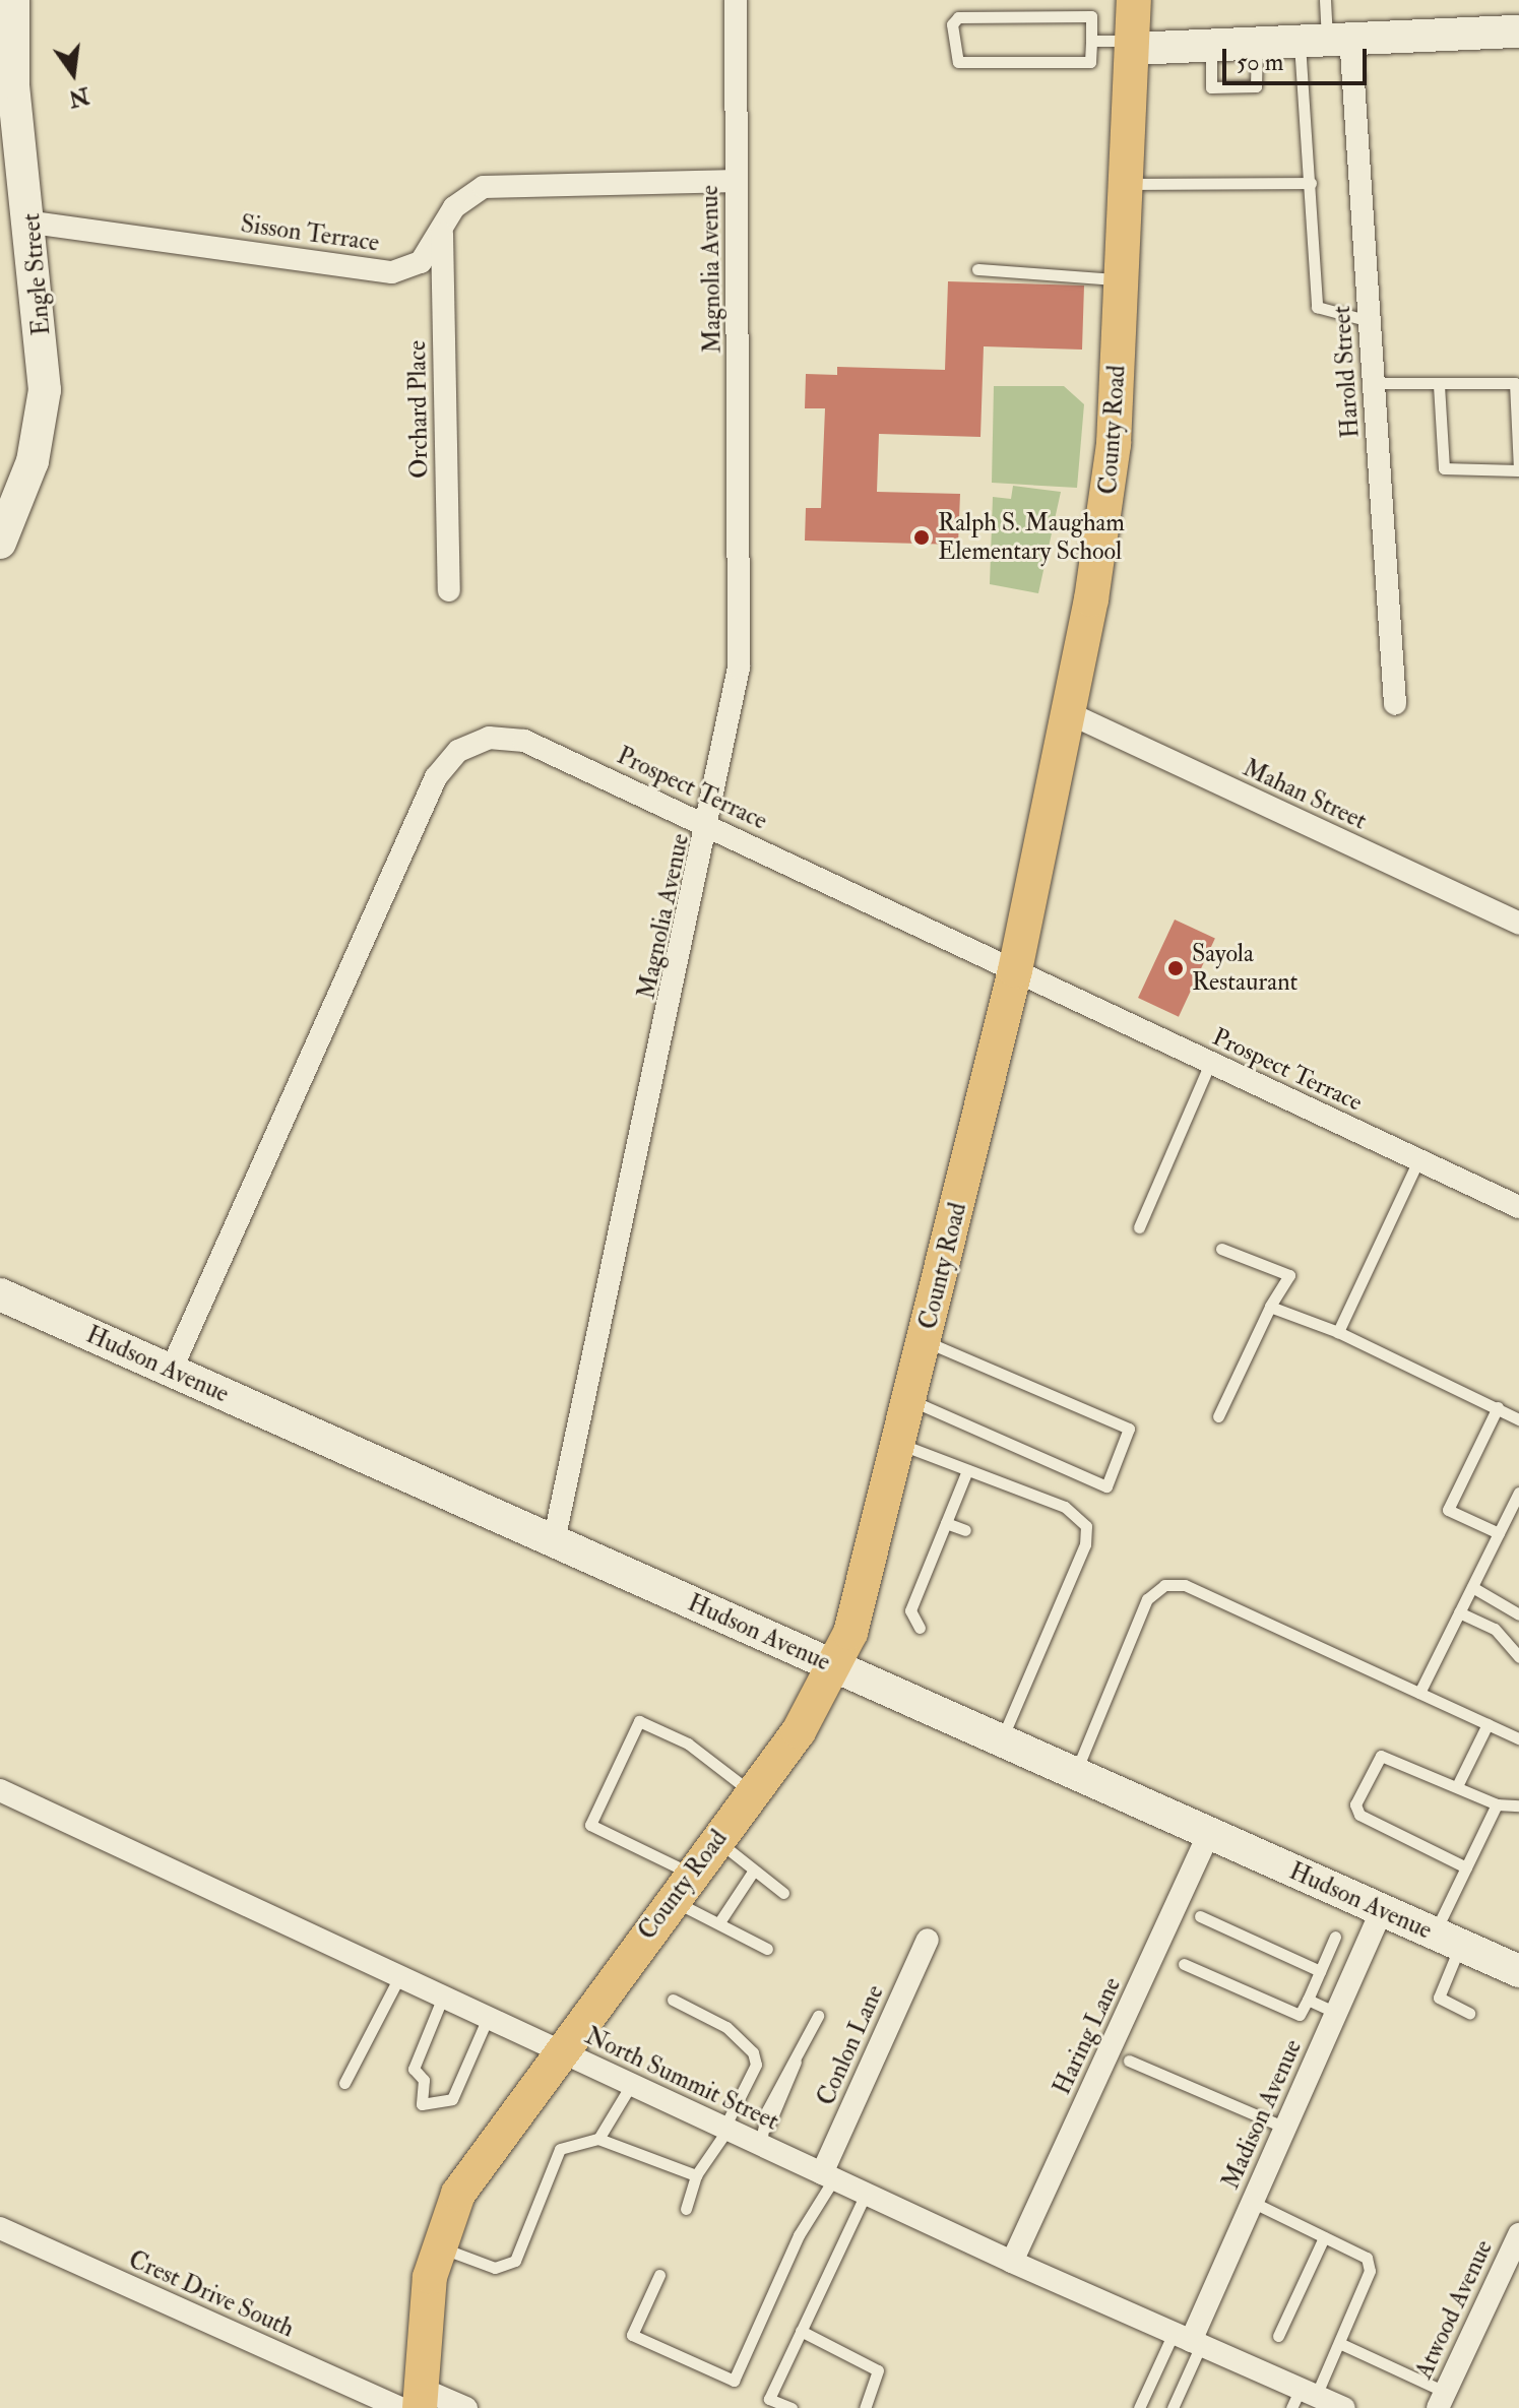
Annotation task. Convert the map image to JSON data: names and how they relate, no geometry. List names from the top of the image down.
{
  "streets": {
    "main road": ["County Road"],
    "street": [
      "Sisson Terrace",
      "Magnolia Avenue",
      "Engle Street",
      "Harold Street",
      "Orchard Place",
      "Prospect Terrace",
      "Mahan Street",
      "Hudson Avenue",
      "Haring Lane",
      "Conlon Lane",
      "North Summit Street",
      "Madison Avenue",
      "Crest Drive South",
      "Atwood Avenue"
    ]
  },
  "crossings": [
    ["Sisson Terrace", "Magnolia Avenue"],
    ["Sisson Terrace", "Engle Street"],
    ["Sisson Terrace", "Orchard Place"],
    ["Magnolia Avenue", "Prospect Terrace"],
    ["Magnolia Avenue", "Hudson Avenue"],
    ["County Road", "Prospect Terrace"],
    ["County Road", "Mahan Street"],
    ["County Road", "Hudson Avenue"],
    ["County Road", "North Summit Street"],
    ["County Road", "Crest Drive South"],
    ["Prospect Terrace", "Hudson Avenue"],
    ["Hudson Avenue", "Haring Lane"],
    ["Hudson Avenue", "Madison Avenue"],
    ["Haring Lane", "North Summit Street"],
    ["Conlon Lane", "North Summit Street"],
    ["North Summit Street", "Madison Avenue"]
  ],
  "places": ["Ralph S. Maugham Elementary School", "Sayola Restaurant"],
  "scale_bar": "50 m",
  "north": "bottom"
}
